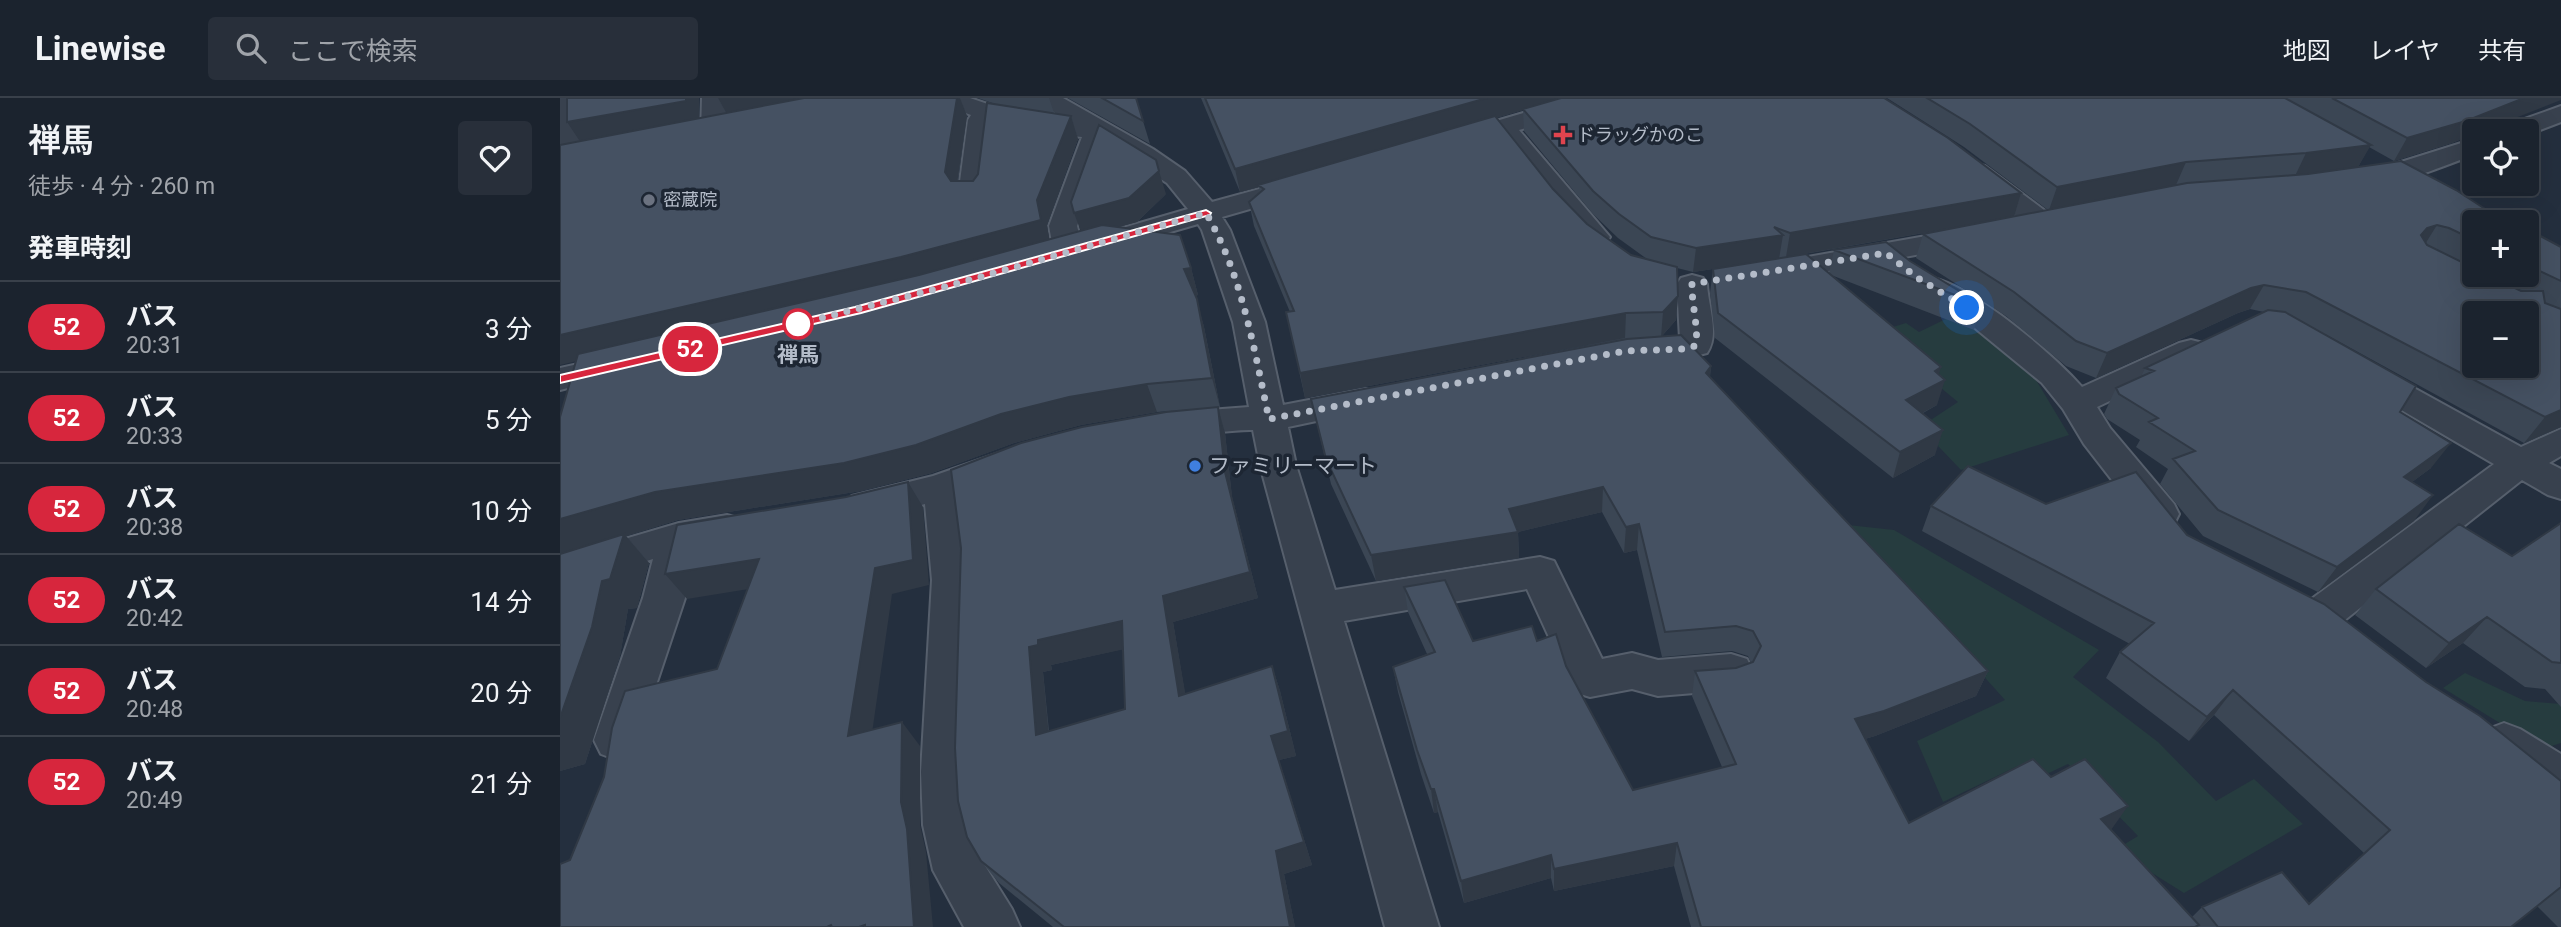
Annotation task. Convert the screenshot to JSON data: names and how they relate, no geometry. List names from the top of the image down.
{
  "places": {
    "health": ["ドラッグかのこ"],
    "other": ["密蔵院", "禅馬", "ファミリーマート"]
  },
  "lines": ["bus line 52"],
  "page": {
    "header": "Linewise",
    "search": "ここで検索",
    "nav": ["地図", "レイヤ", "共有"],
    "heading": [
      ["禅馬", "徒歩 · 4 分 · 260 m"],
      "発車時刻"
    ],
    "on_map": "52",
    "map_buttons": ["+", "−"],
    "list": [
      {
        "mark": "52",
        "name": "バス",
        "note": "20:31",
        "value": "3 分"
      },
      {
        "mark": "52",
        "name": "バス",
        "note": "20:33",
        "value": "5 分"
      },
      {
        "mark": "52",
        "name": "バス",
        "note": "20:38",
        "value": "10 分"
      },
      {
        "mark": "52",
        "name": "バス",
        "note": "20:42",
        "value": "14 分"
      },
      {
        "mark": "52",
        "name": "バス",
        "note": "20:48",
        "value": "20 分"
      },
      {
        "mark": "52",
        "name": "バス",
        "note": "20:49",
        "value": "21 分"
      }
    ]
  }
}
